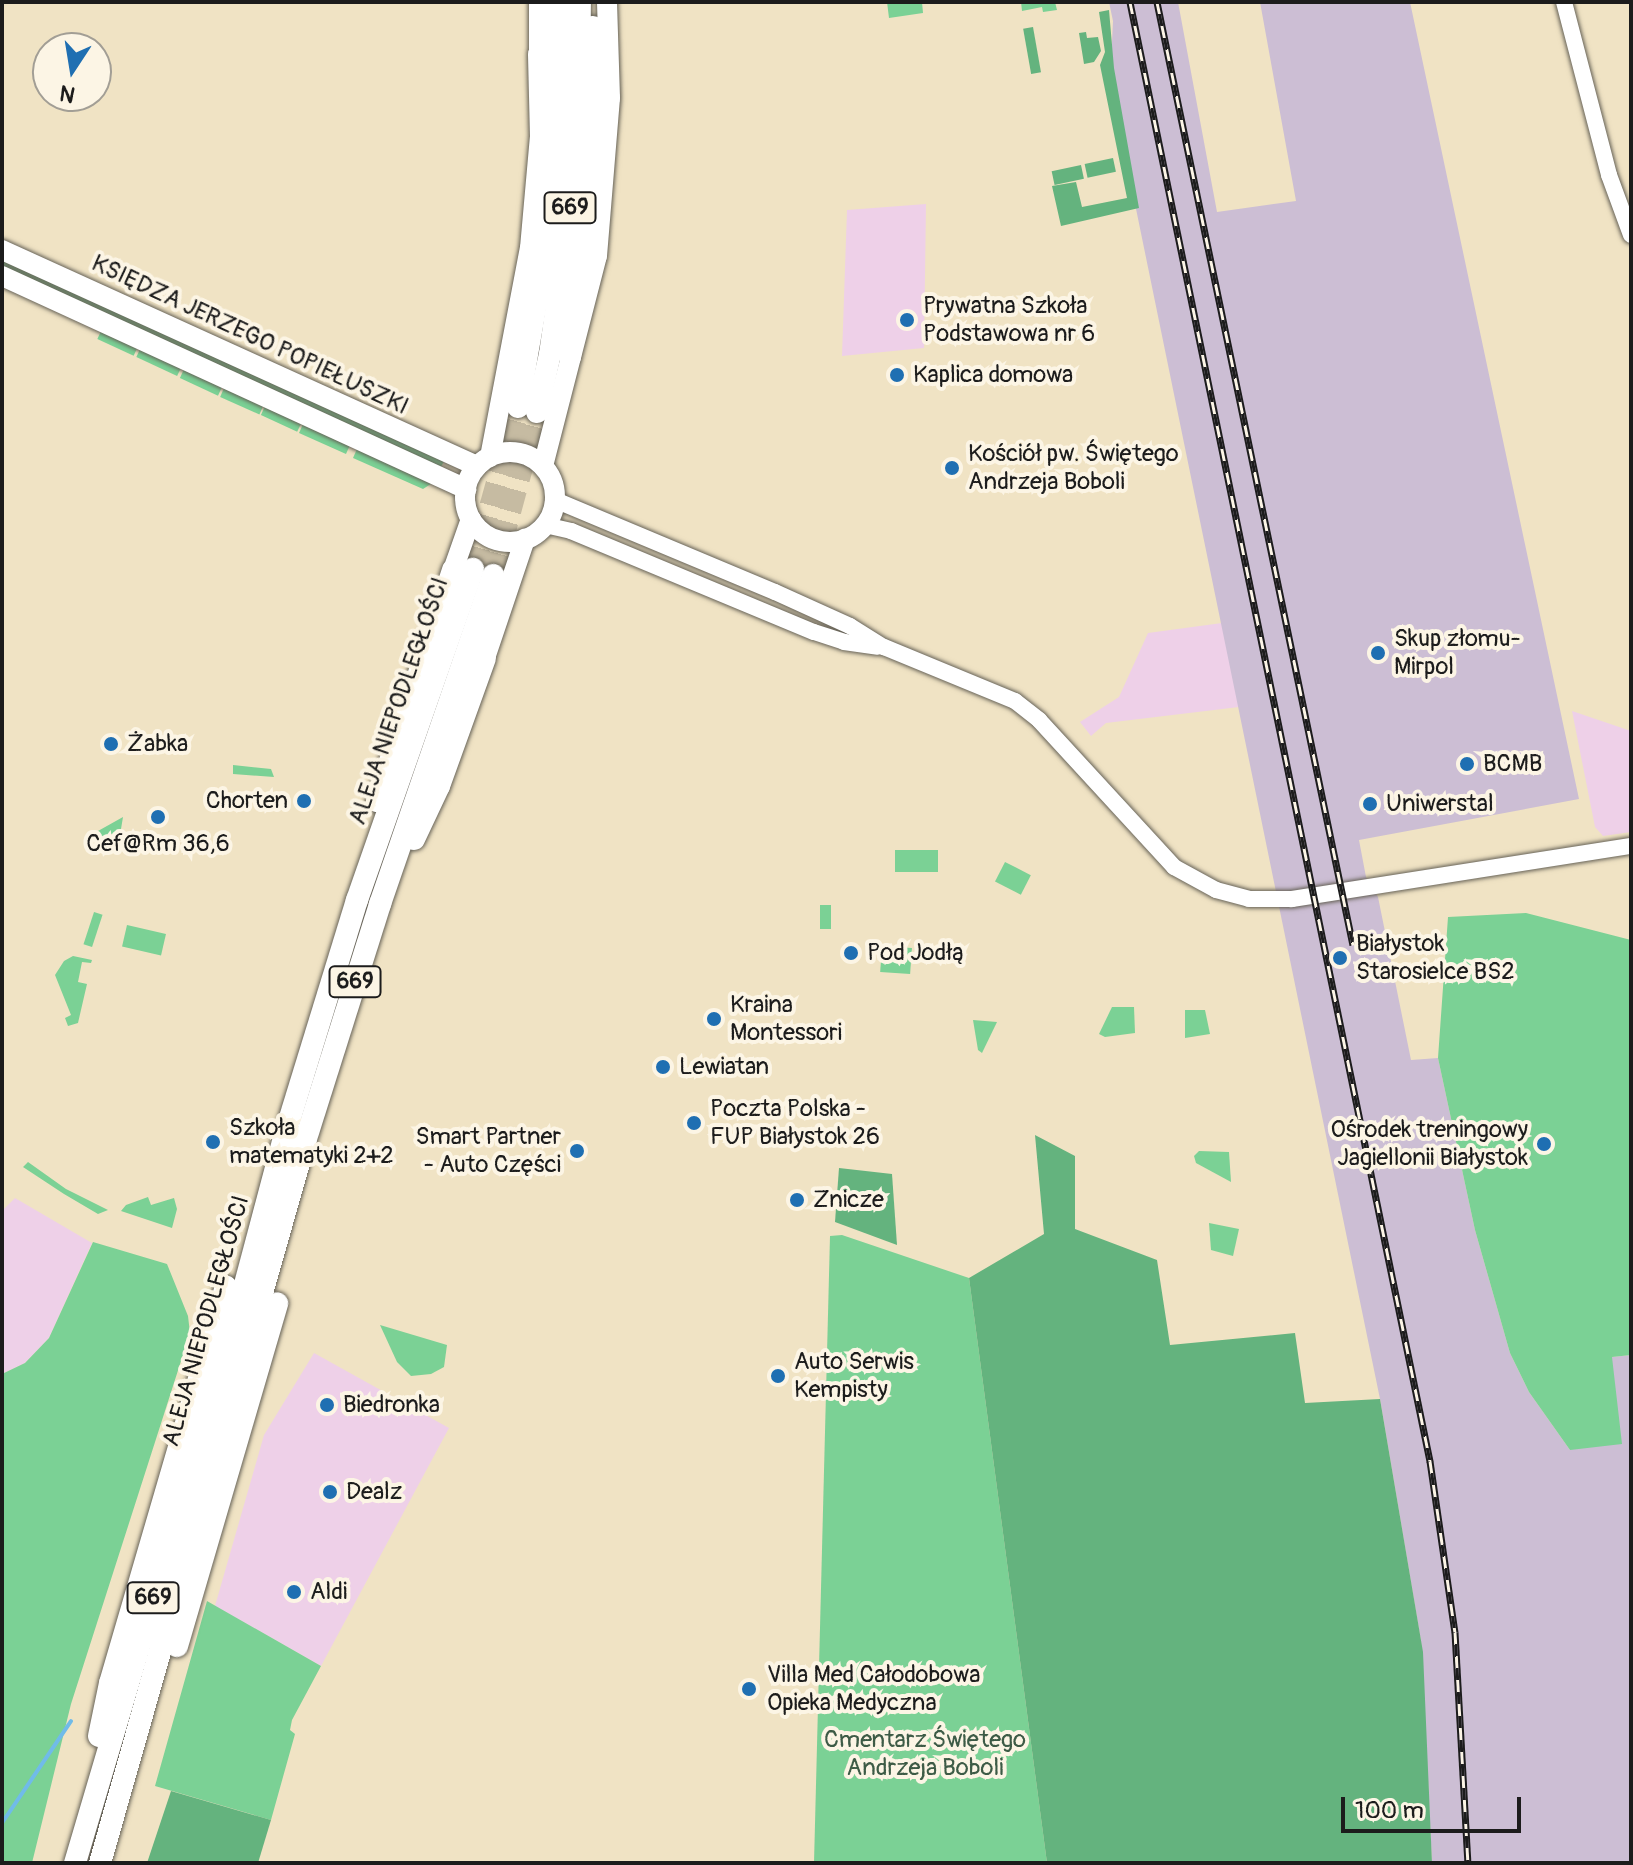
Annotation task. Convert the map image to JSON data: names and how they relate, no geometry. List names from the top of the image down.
{
  "streets": {
    "main road": ["669", "KSIĘDZA JERZEGO POPIEŁUSZKI", "ALEJA NIEPODLEGŁOŚCI"]
  },
  "parks": ["Cmentarz Świętego Andrzeja Boboli"],
  "places": [
    "Prywatna Szkoła Podstawowa nr 6",
    "Kaplica domowa",
    "Kościół pw. Świętego Andrzeja Boboli",
    "Skup złomu- Mirpol",
    "Żabka",
    "BCMB",
    "Chorten",
    "Uniwerstal",
    "Cef@Rm 36,6",
    "Pod Jodłą",
    "Białystok Starosielce BS2",
    "Kraina Montessori",
    "Lewiatan",
    "Poczta Polska - FUP Białystok 26",
    "Szkoła matematyki 2+2",
    "Ośrodek treningowy Jagiellonii Białystok",
    "Smart Partner - Auto Części",
    "Znicze",
    "Auto Serwis Kempisty",
    "Biedronka",
    "Dealz",
    "Aldi",
    "Villa Med Całodobowa Opieka Medyczna"
  ],
  "scale_bar": "100 m",
  "north": "bottom"
}
